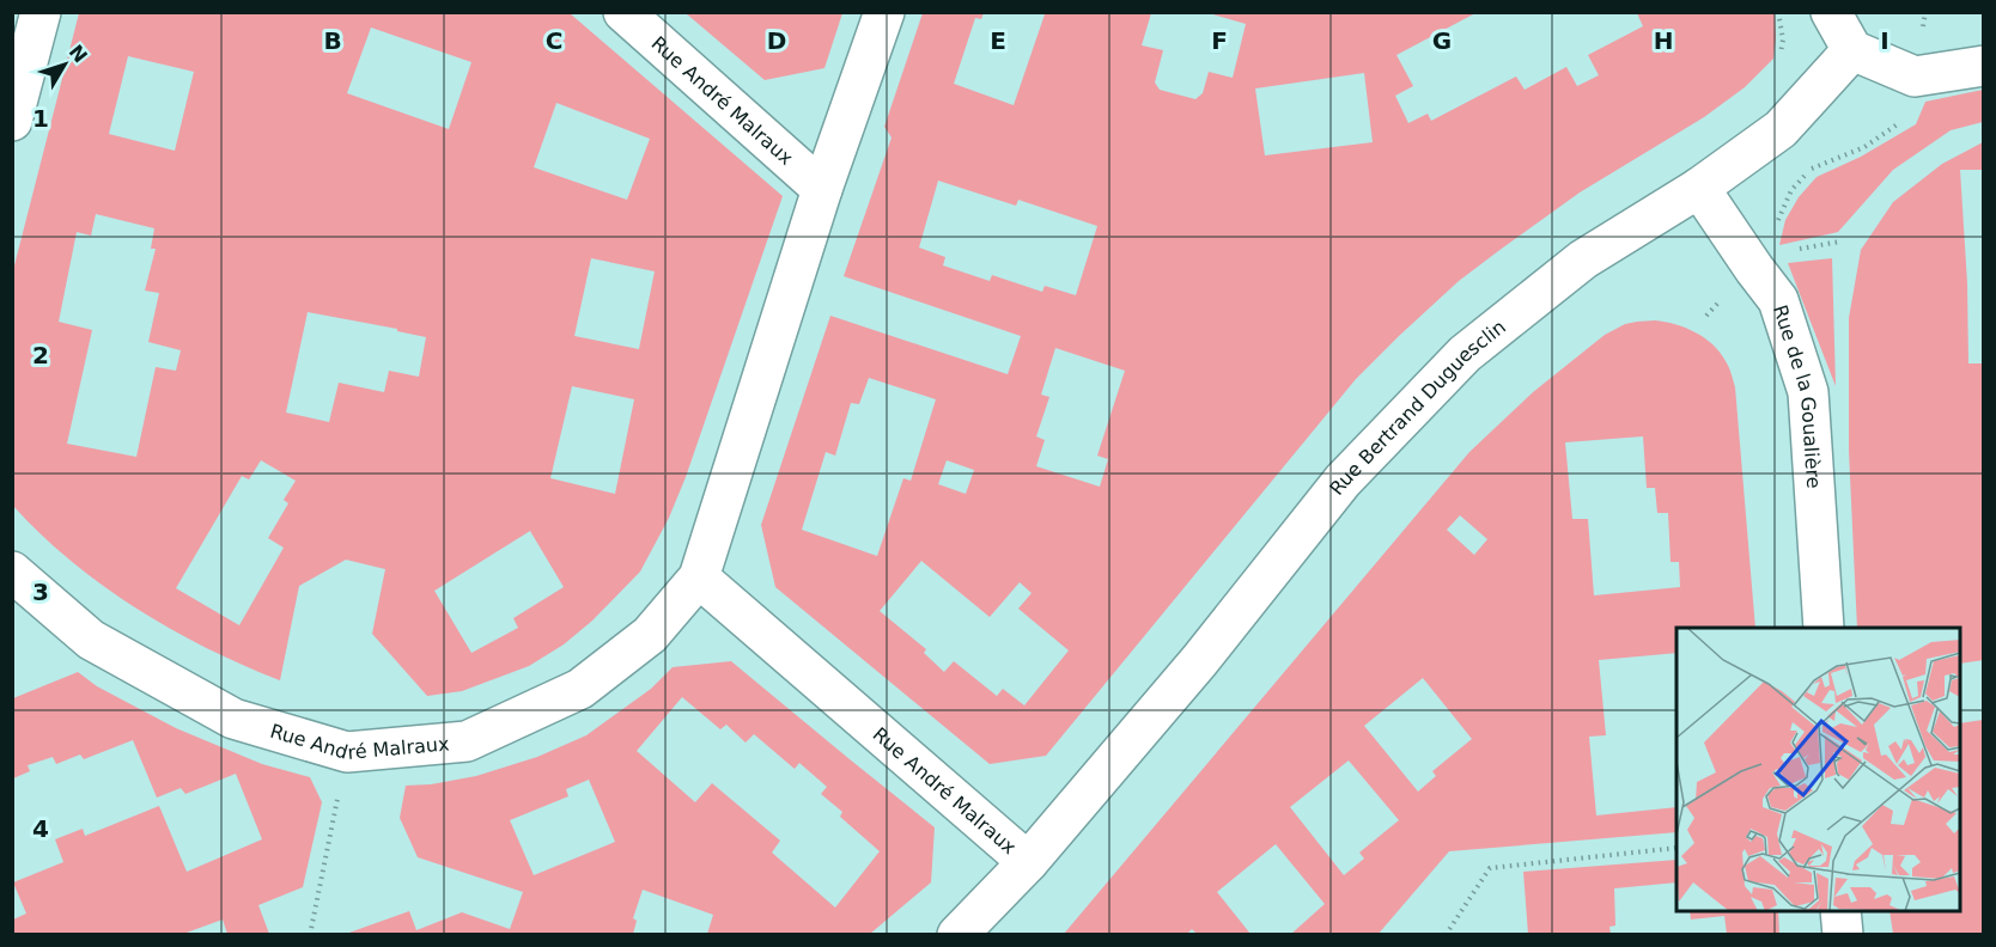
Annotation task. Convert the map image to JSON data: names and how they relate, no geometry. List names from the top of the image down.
{
  "streets": {
    "street": ["Rue André Malraux", "Rue de la Goualière", "Rue Bertrand Duguesclin"]
  },
  "crossings": [
    ["Rue André Malraux", "Rue Bertrand Duguesclin"],
    ["Rue de la Goualière", "Rue Bertrand Duguesclin"]
  ],
  "north": "top right",
  "grid": {
    "columns": [
      "B",
      "C",
      "D",
      "E",
      "F",
      "G",
      "H",
      "I"
    ],
    "rows": [
      "1",
      "2",
      "3",
      "4"
    ]
  }
}
